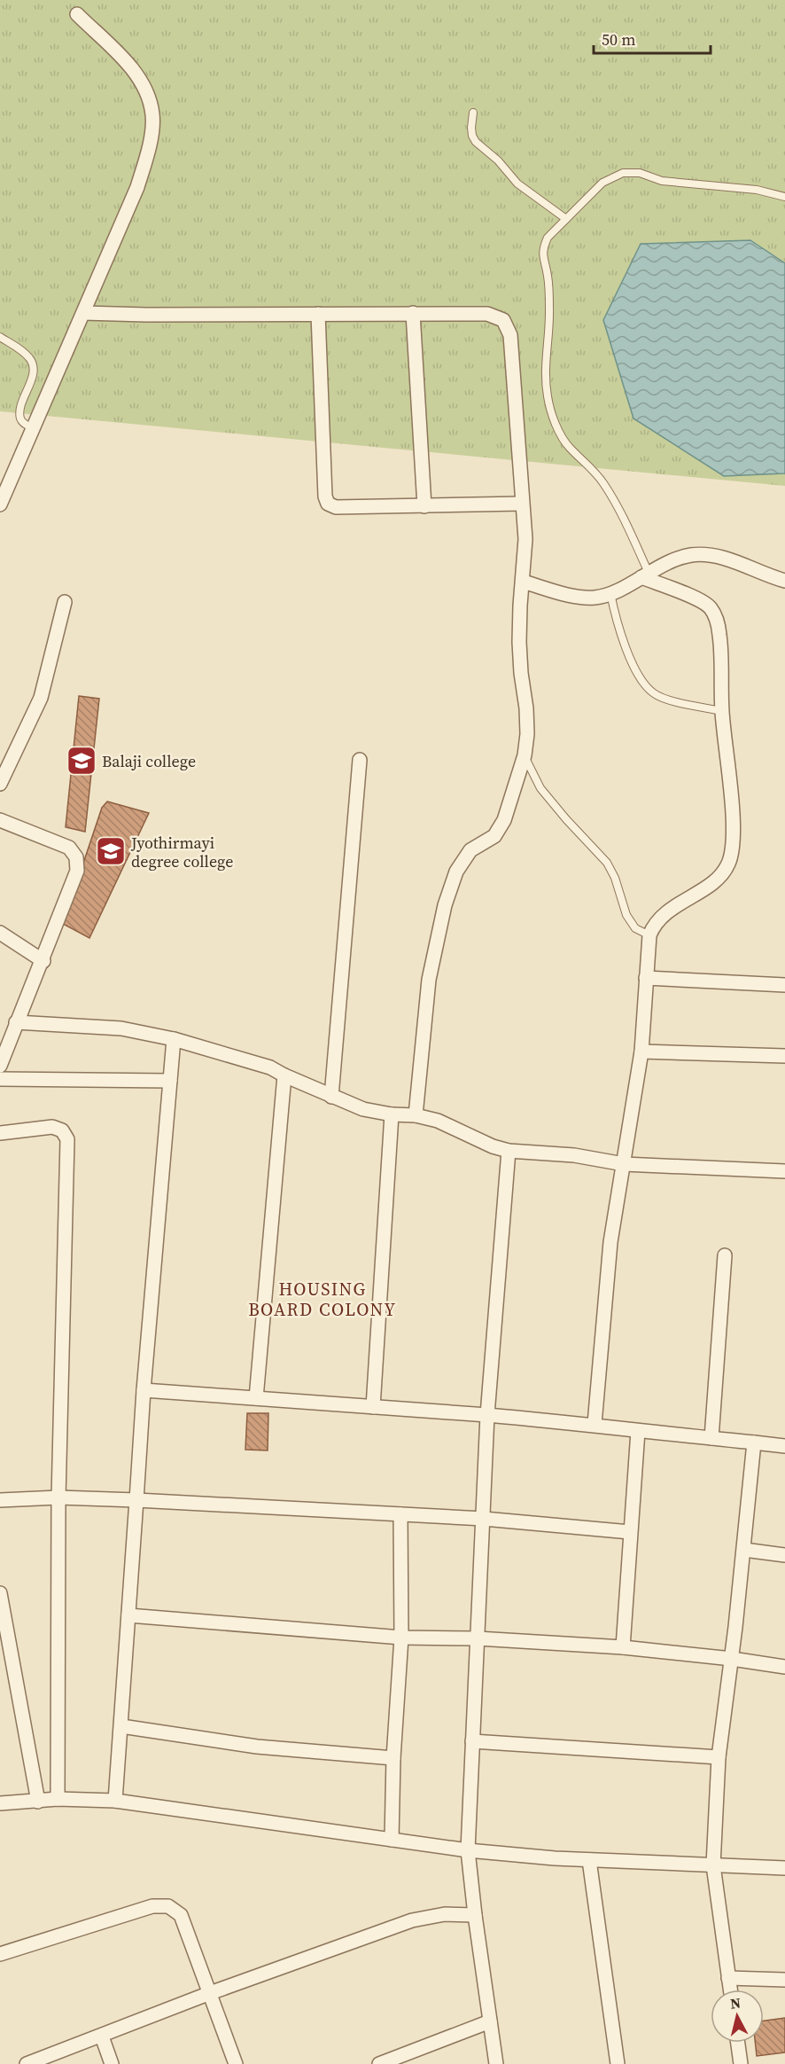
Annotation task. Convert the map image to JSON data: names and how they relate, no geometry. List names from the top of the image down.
{
  "districts": ["HOUSING BOARD COLONY"],
  "places": {
    "school or university": ["Balaji college", "Jyothirmayi degree college"]
  },
  "scale_bar": "50 m",
  "north": "top"
}
